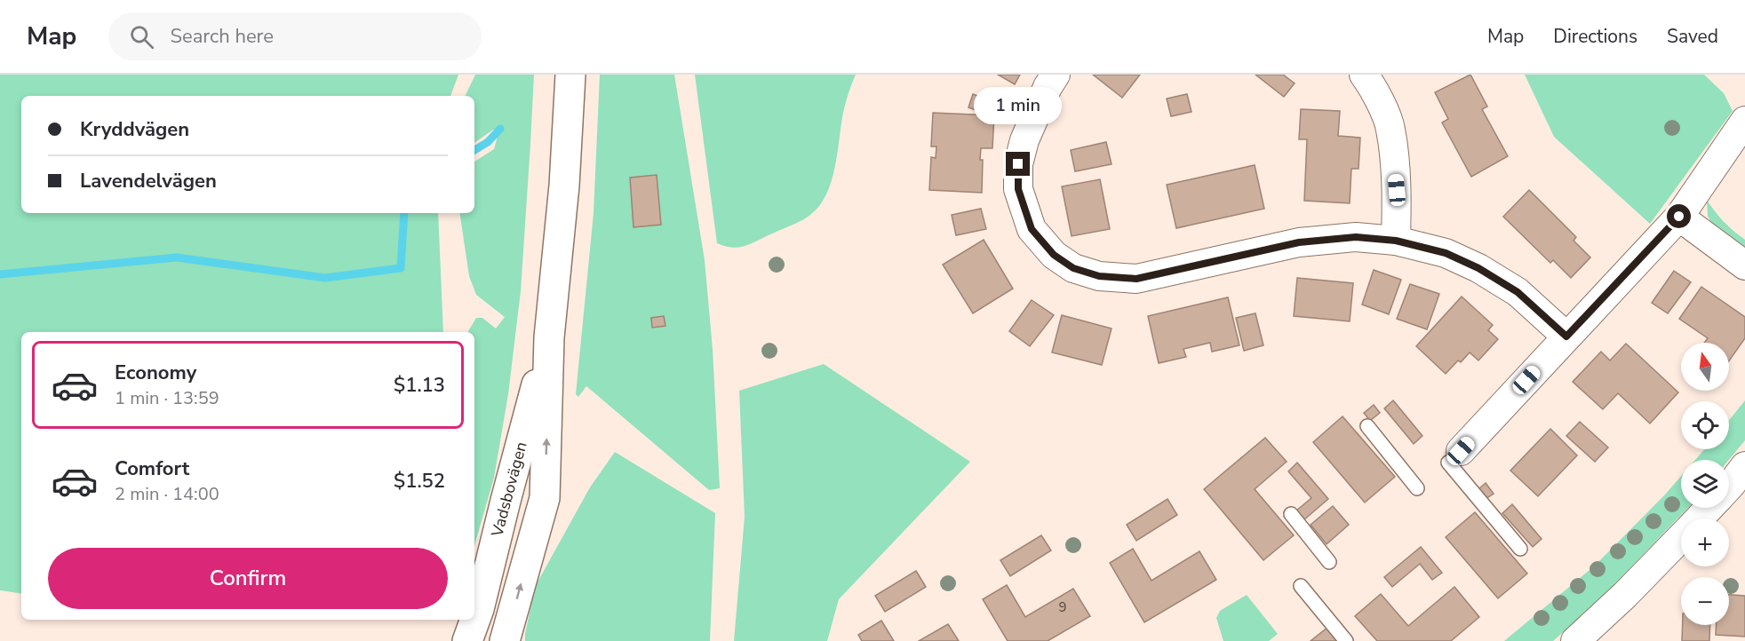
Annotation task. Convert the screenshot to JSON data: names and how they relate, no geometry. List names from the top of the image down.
{
  "streets": {
    "main road": ["Vadsbovägen"]
  },
  "house_numbers": ["9"],
  "north": "top",
  "page": {
    "header": "Map",
    "search": "Search here",
    "nav": ["Map", "Directions", "Saved"],
    "bubble": "1 min",
    "banner": ["Kryddvägen", "Lavendelvägen"],
    "list": [
      {
        "name": "Economy",
        "note": "1 min · 13:59",
        "value": "$1.13"
      },
      {
        "name": "Comfort",
        "note": "2 min · 14:00",
        "value": "$1.52"
      }
    ],
    "map_buttons": ["+", "−"],
    "buttons": "Confirm"
  }
}
